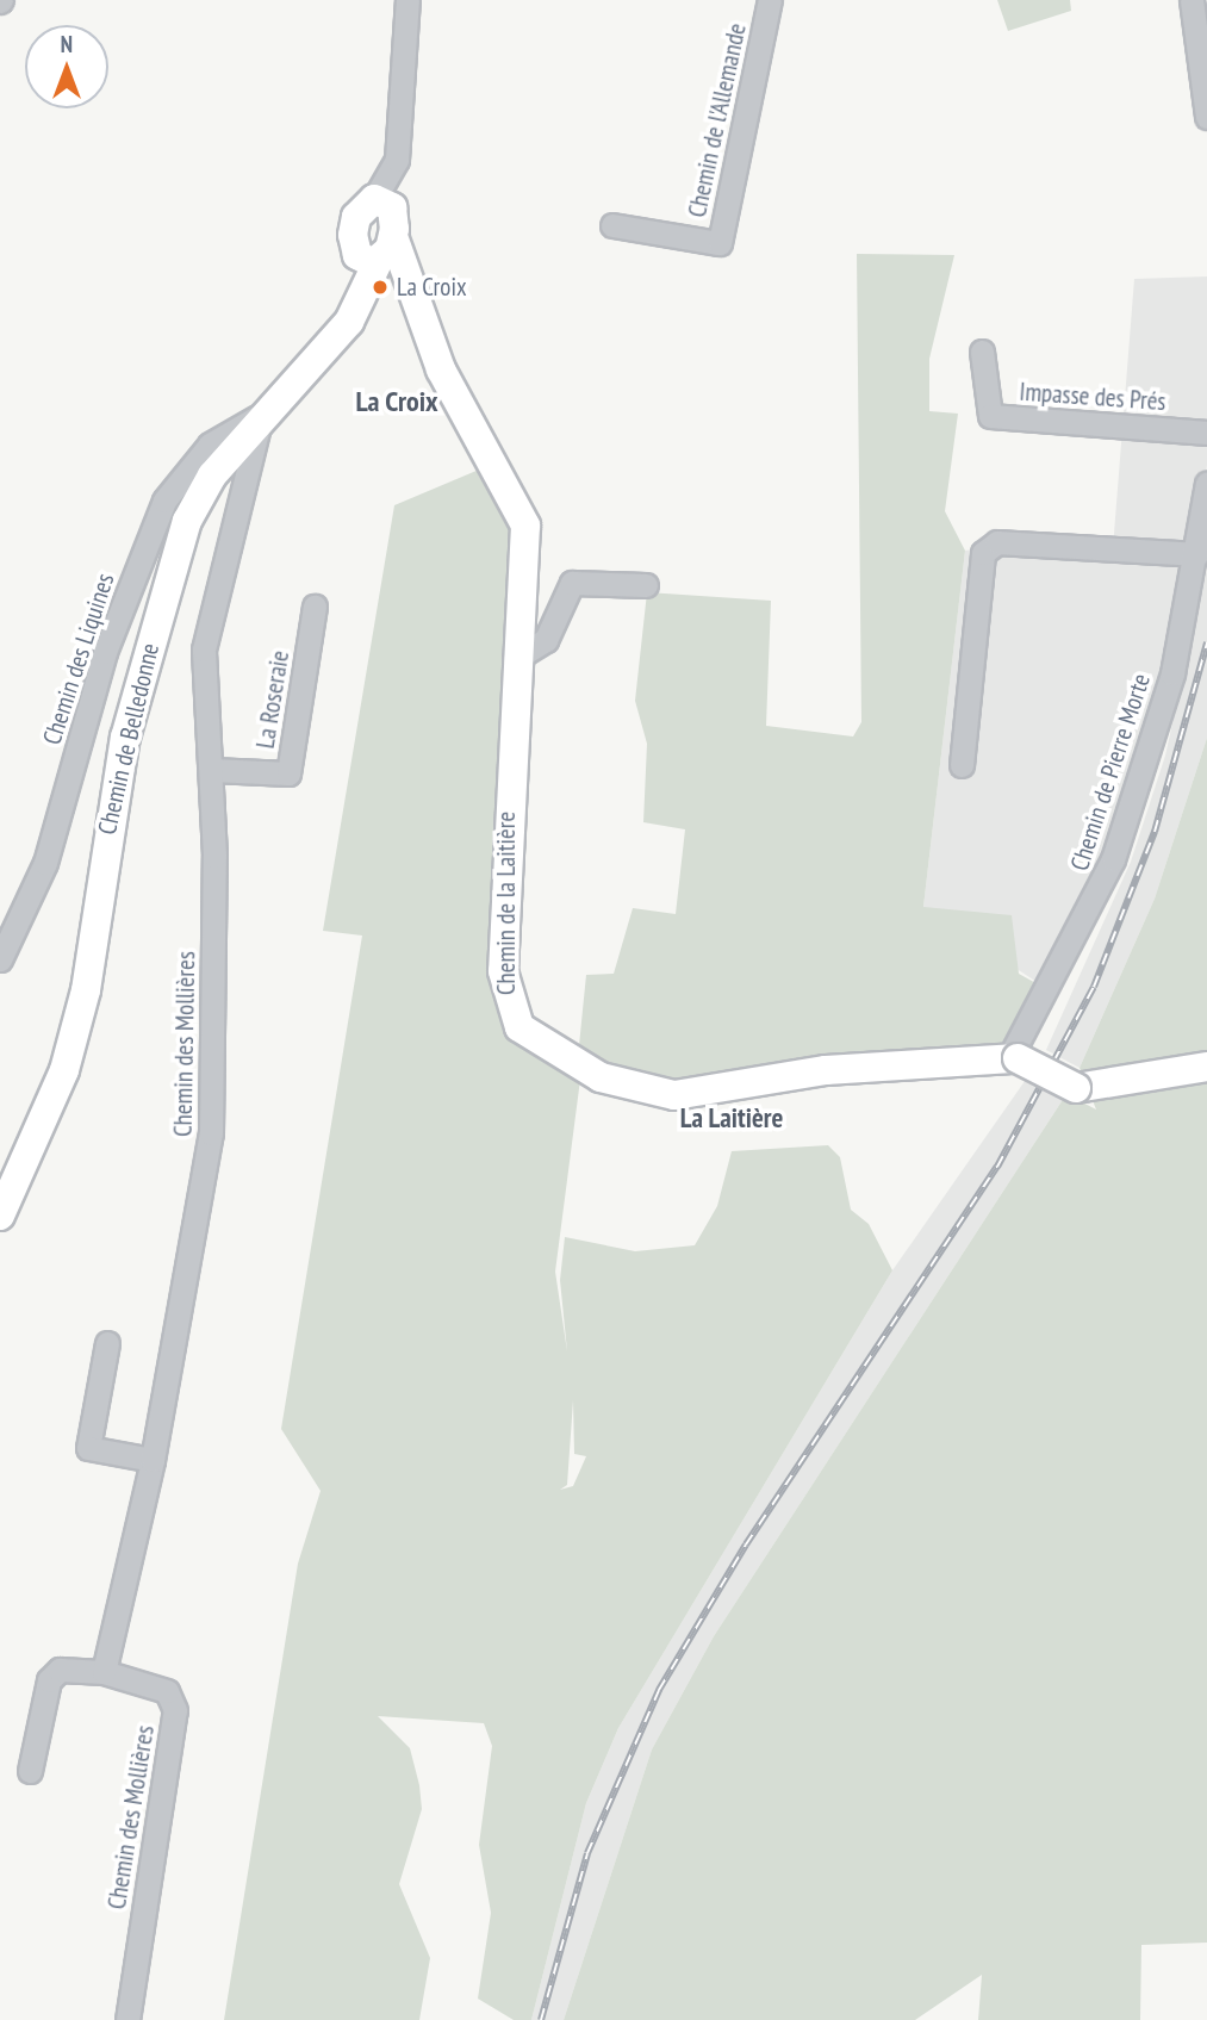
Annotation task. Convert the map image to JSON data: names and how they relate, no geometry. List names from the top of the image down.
{
  "streets": {
    "main road": ["Chemin de Belledonne", "Chemin de la Laitière"],
    "street": [
      "Chemin de l'Allemande",
      "Impasse des Prés",
      "Chemin des Liquines",
      "La Roseraie",
      "Chemin de Pierre Morte",
      "Chemin des Mollières"
    ]
  },
  "crossings": [
    ["Chemin des Liquines", "Chemin de Belledonne"],
    ["Chemin des Liquines", "Chemin des Mollières"],
    ["La Roseraie", "Chemin des Mollières"],
    ["Chemin de Belledonne", "Chemin de la Laitière"],
    ["Chemin de Belledonne", "Chemin des Mollières"],
    ["Chemin de Pierre Morte", "Chemin de la Laitière"]
  ],
  "districts": ["La Croix", "La Laitière"],
  "places": ["La Croix"],
  "north": "top"
}
